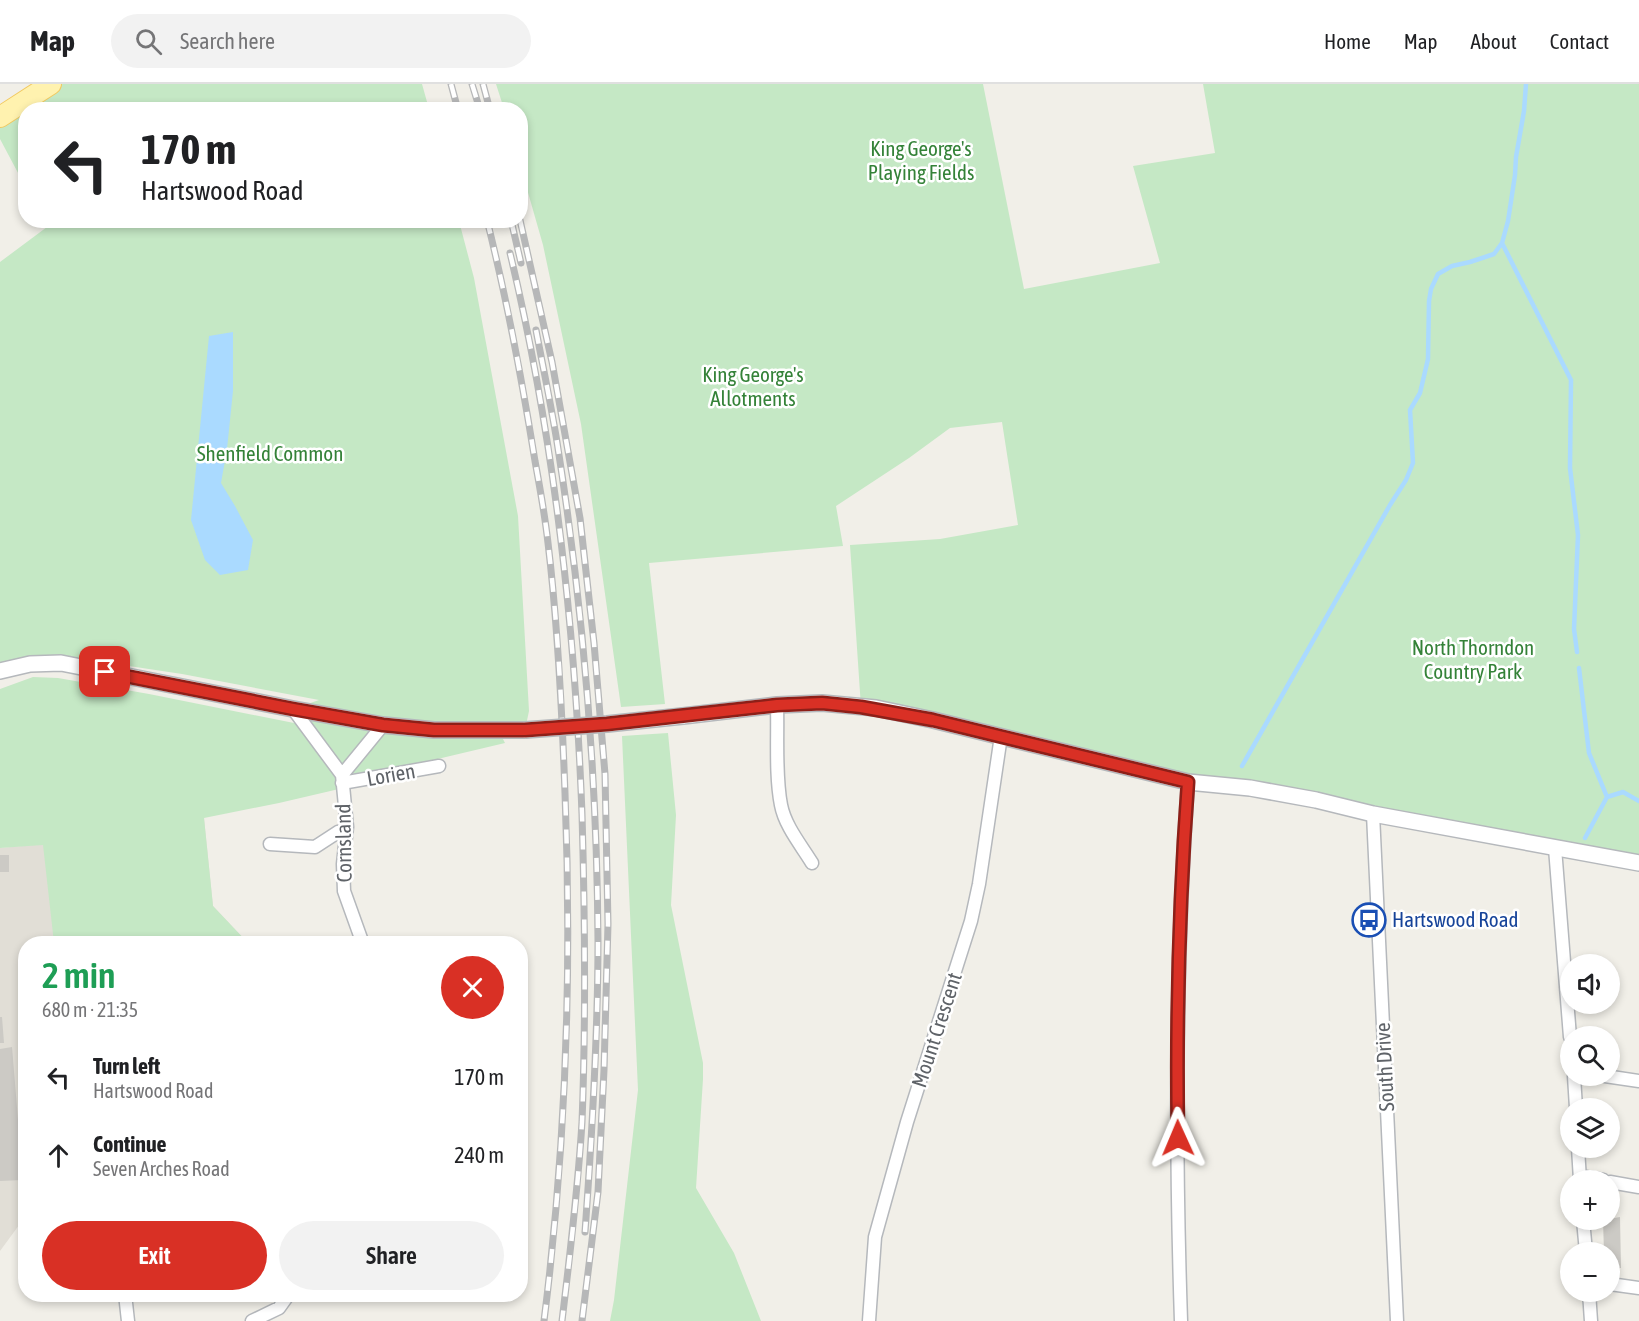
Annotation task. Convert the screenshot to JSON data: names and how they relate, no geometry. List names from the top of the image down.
{
  "streets": {
    "street": [
      "Lorien",
      "Cornsland",
      "Mount Crescent",
      "South Drive"
    ]
  },
  "crossings": [
    ["Lorien", "Cornsland"]
  ],
  "parks": [
    "King George's Playing Fields",
    "King George's Allotments",
    "Shenfield Common",
    "North Thorndon Country Park"
  ],
  "places": {
    "bus stop": ["Hartswood Road"]
  },
  "page": {
    "header": "Map",
    "search": "Search here",
    "nav": [
      "Home",
      "Map",
      "About",
      "Contact"
    ],
    "turn": ["170 m", "Hartswood Road"],
    "heading": ["2 min", "680 m · 21:35"],
    "map_buttons": ["+", "−"],
    "list": [
      {
        "name": "Turn left",
        "note": "Hartswood Road",
        "value": "170 m"
      },
      {
        "name": "Continue",
        "note": "Seven Arches Road",
        "value": "240 m"
      }
    ],
    "buttons": ["Exit", "Share"]
  }
}
